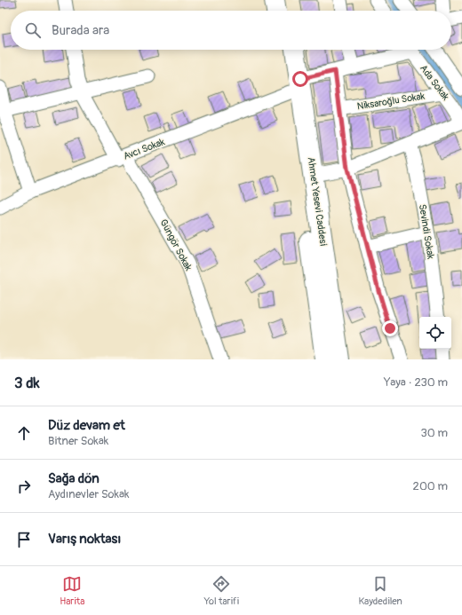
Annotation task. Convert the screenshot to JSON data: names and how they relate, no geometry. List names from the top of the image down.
{
  "streets": {
    "highway": ["Ahmet Yesevi Caddesi"],
    "street": [
      "Ada Sokak",
      "Niksaroğlu Sokak",
      "Avcı Sokak",
      "Sevindi Sokak",
      "Güngör Sokak"
    ]
  },
  "crossings": [
    ["Ada Sokak", "Niksaroğlu Sokak"],
    ["Avcı Sokak", "Ahmet Yesevi Caddesi"],
    ["Avcı Sokak", "Güngör Sokak"]
  ],
  "page": {
    "search": "Burada ara",
    "heading": ["3 dk", "Yaya · 230 m"],
    "list": [
      ["Düz devam et", "Bitner Sokak", "30 m"],
      ["Sağa dön", "Aydınevler Sokak", "200 m"],
      "Varış noktası"
    ],
    "nav": ["Harita", "Yol tarifi", "Kaydedilen"]
  }
}
